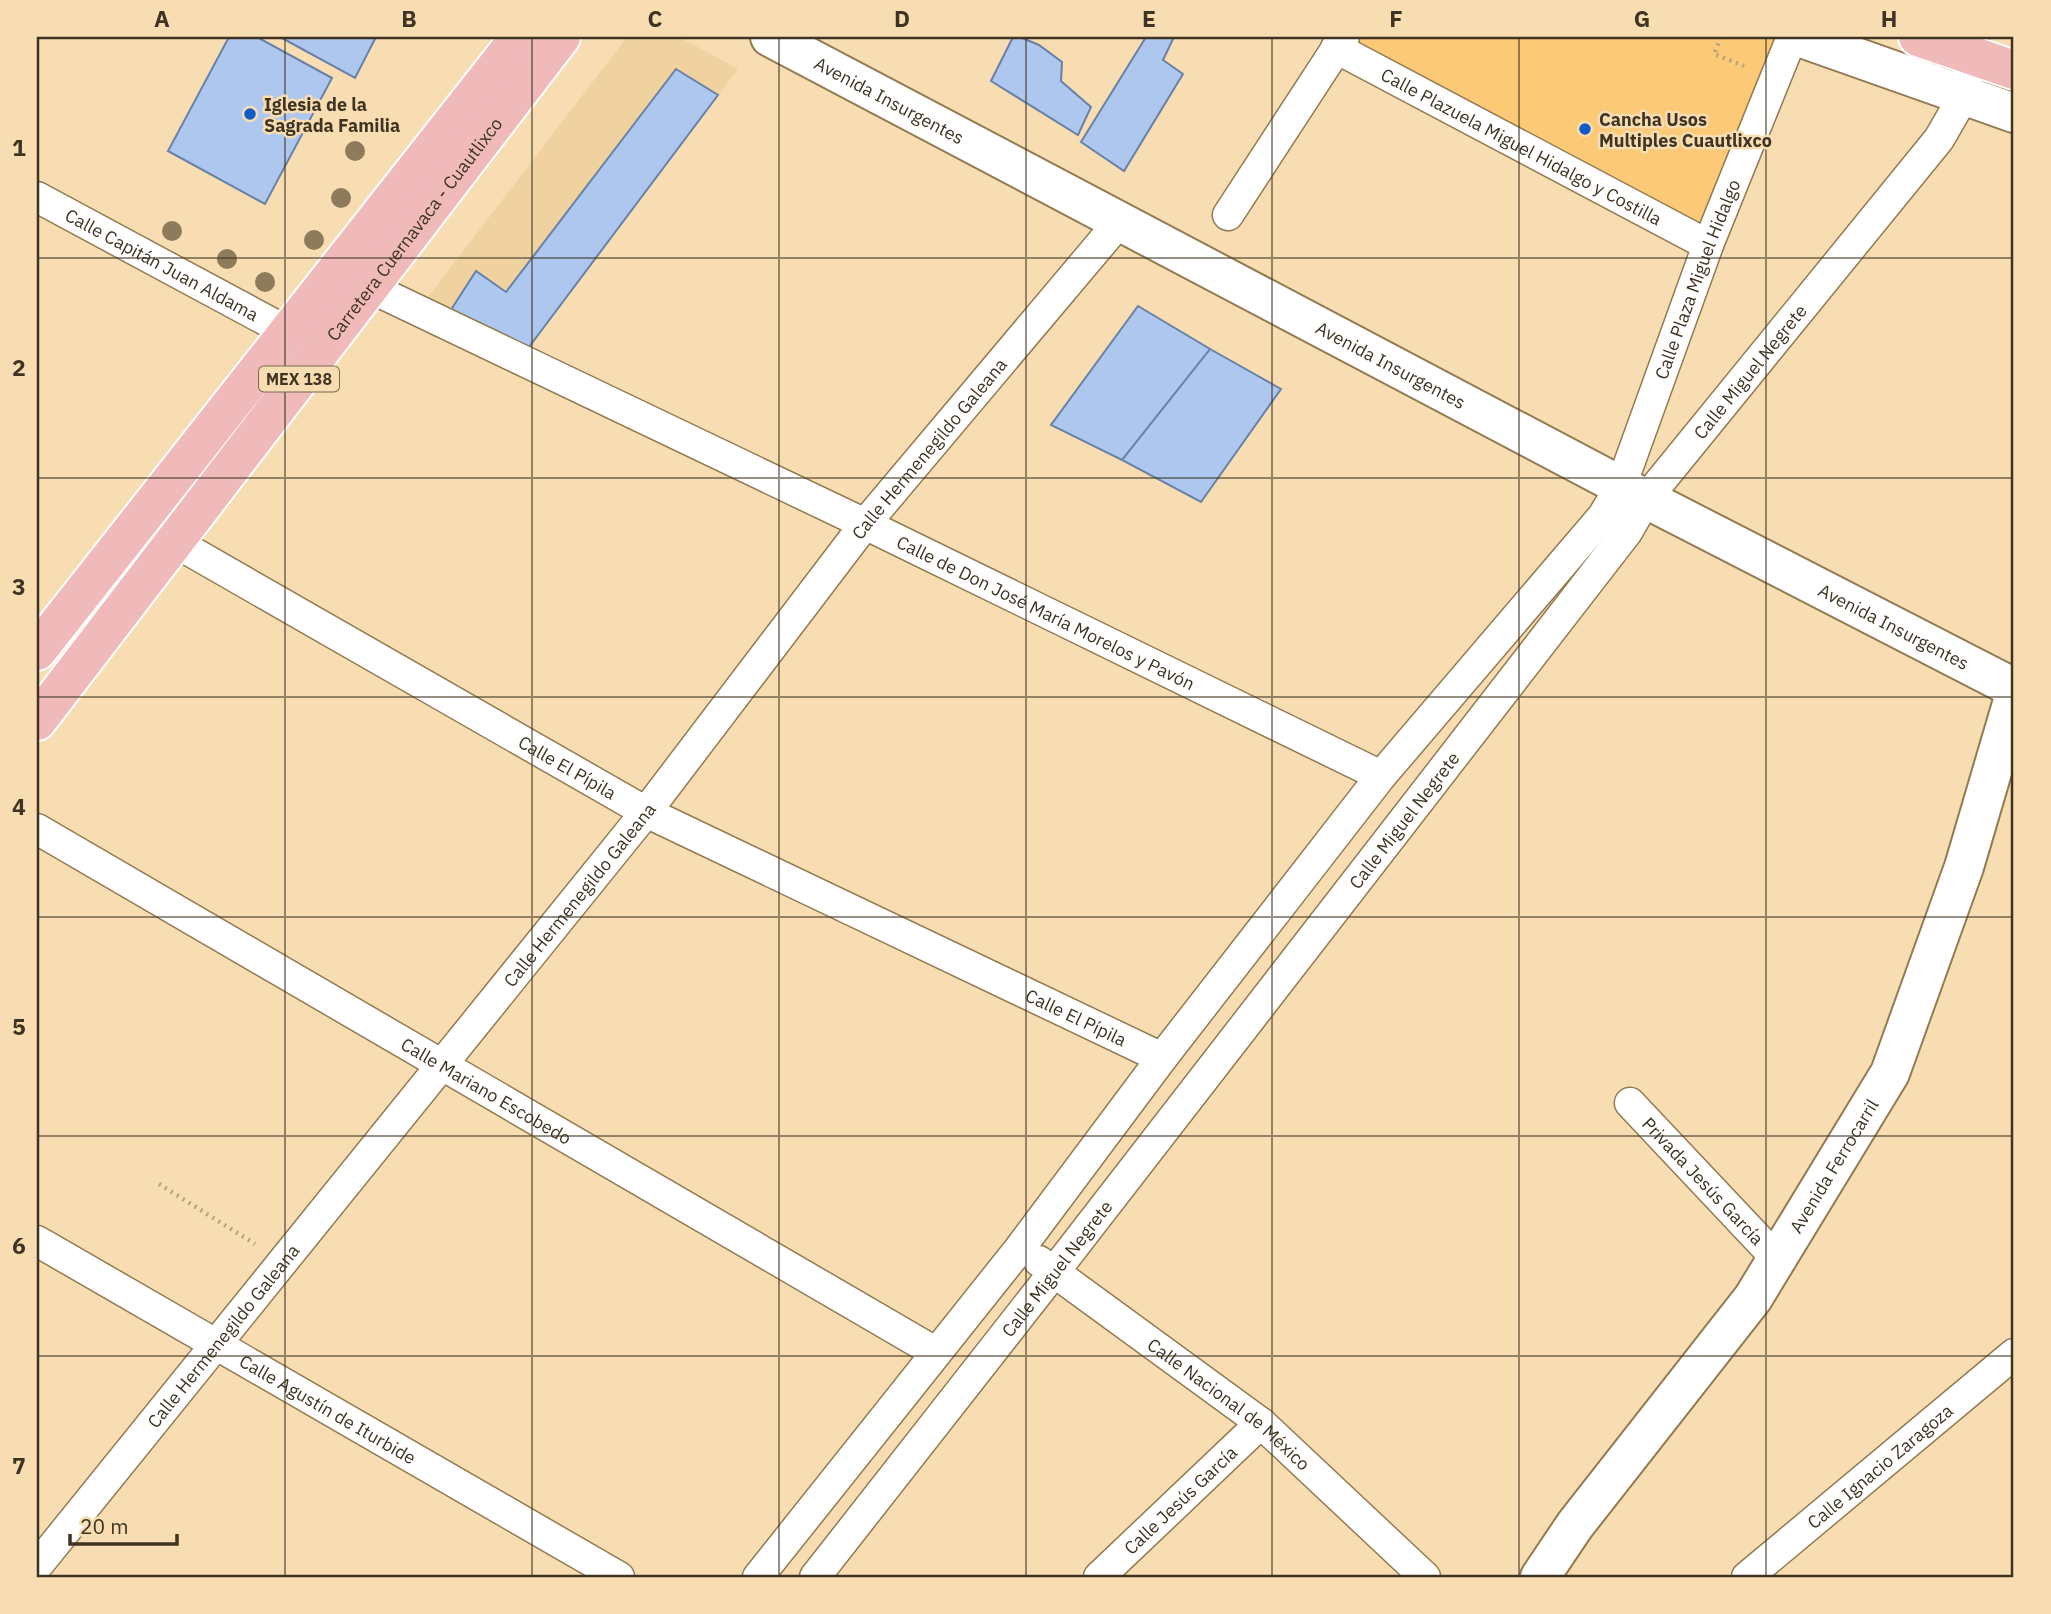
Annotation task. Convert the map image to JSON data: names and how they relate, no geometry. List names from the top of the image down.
{
  "streets": {
    "main road": ["Carretera Cuernavaca - Cuautlixco", "MEX 138"],
    "street": [
      "Avenida Insurgentes",
      "Calle Plazuela Miguel Hidalgo y Costilla",
      "Calle Capitán Juan Aldama",
      "Calle Plaza Miguel Hidalgo",
      "Calle Miguel Negrete",
      "Calle Hermenegildo Galeana",
      "Calle de Don José María Morelos y Pavón",
      "Calle El Pípila",
      "Calle Mariano Escobedo",
      "Avenida Ferrocarril",
      "Privada Jesús García",
      "Calle Nacional de México",
      "Calle Agustín de Iturbide",
      "Calle Ignacio Zaragoza",
      "Calle Jesús García"
    ]
  },
  "crossings": [
    ["Avenida Insurgentes", "Calle Plaza Miguel Hidalgo"],
    ["Avenida Insurgentes", "Calle Miguel Negrete"],
    ["Avenida Insurgentes", "Calle Hermenegildo Galeana"],
    ["Calle Plazuela Miguel Hidalgo y Costilla", "Calle Plaza Miguel Hidalgo"],
    ["Carretera Cuernavaca - Cuautlixco", "Calle Capitán Juan Aldama"],
    ["Carretera Cuernavaca - Cuautlixco", "Calle de Don José María Morelos y Pavón"],
    ["Carretera Cuernavaca - Cuautlixco", "Calle El Pípila"],
    ["Calle Plaza Miguel Hidalgo", "Calle Miguel Negrete"],
    ["Calle Miguel Negrete", "Calle de Don José María Morelos y Pavón"],
    ["Calle Miguel Negrete", "Calle El Pípila"],
    ["Calle Miguel Negrete", "Calle Mariano Escobedo"],
    ["Calle Miguel Negrete", "Calle Nacional de México"],
    ["Calle Hermenegildo Galeana", "Calle de Don José María Morelos y Pavón"],
    ["Calle Hermenegildo Galeana", "Calle El Pípila"],
    ["Calle Hermenegildo Galeana", "Calle Mariano Escobedo"],
    ["Calle Hermenegildo Galeana", "Calle Agustín de Iturbide"],
    ["Avenida Ferrocarril", "Privada Jesús García"],
    ["Calle Nacional de México", "Calle Jesús García"]
  ],
  "places": ["Iglesia de la Sagrada Familia", "Cancha Usos Multiples Cuautlixco"],
  "scale_bar": "20 m",
  "grid": {
    "columns": [
      "A",
      "B",
      "C",
      "D",
      "E",
      "F",
      "G",
      "H"
    ],
    "rows": [
      "1",
      "2",
      "3",
      "4",
      "5",
      "6",
      "7"
    ]
  }
}
